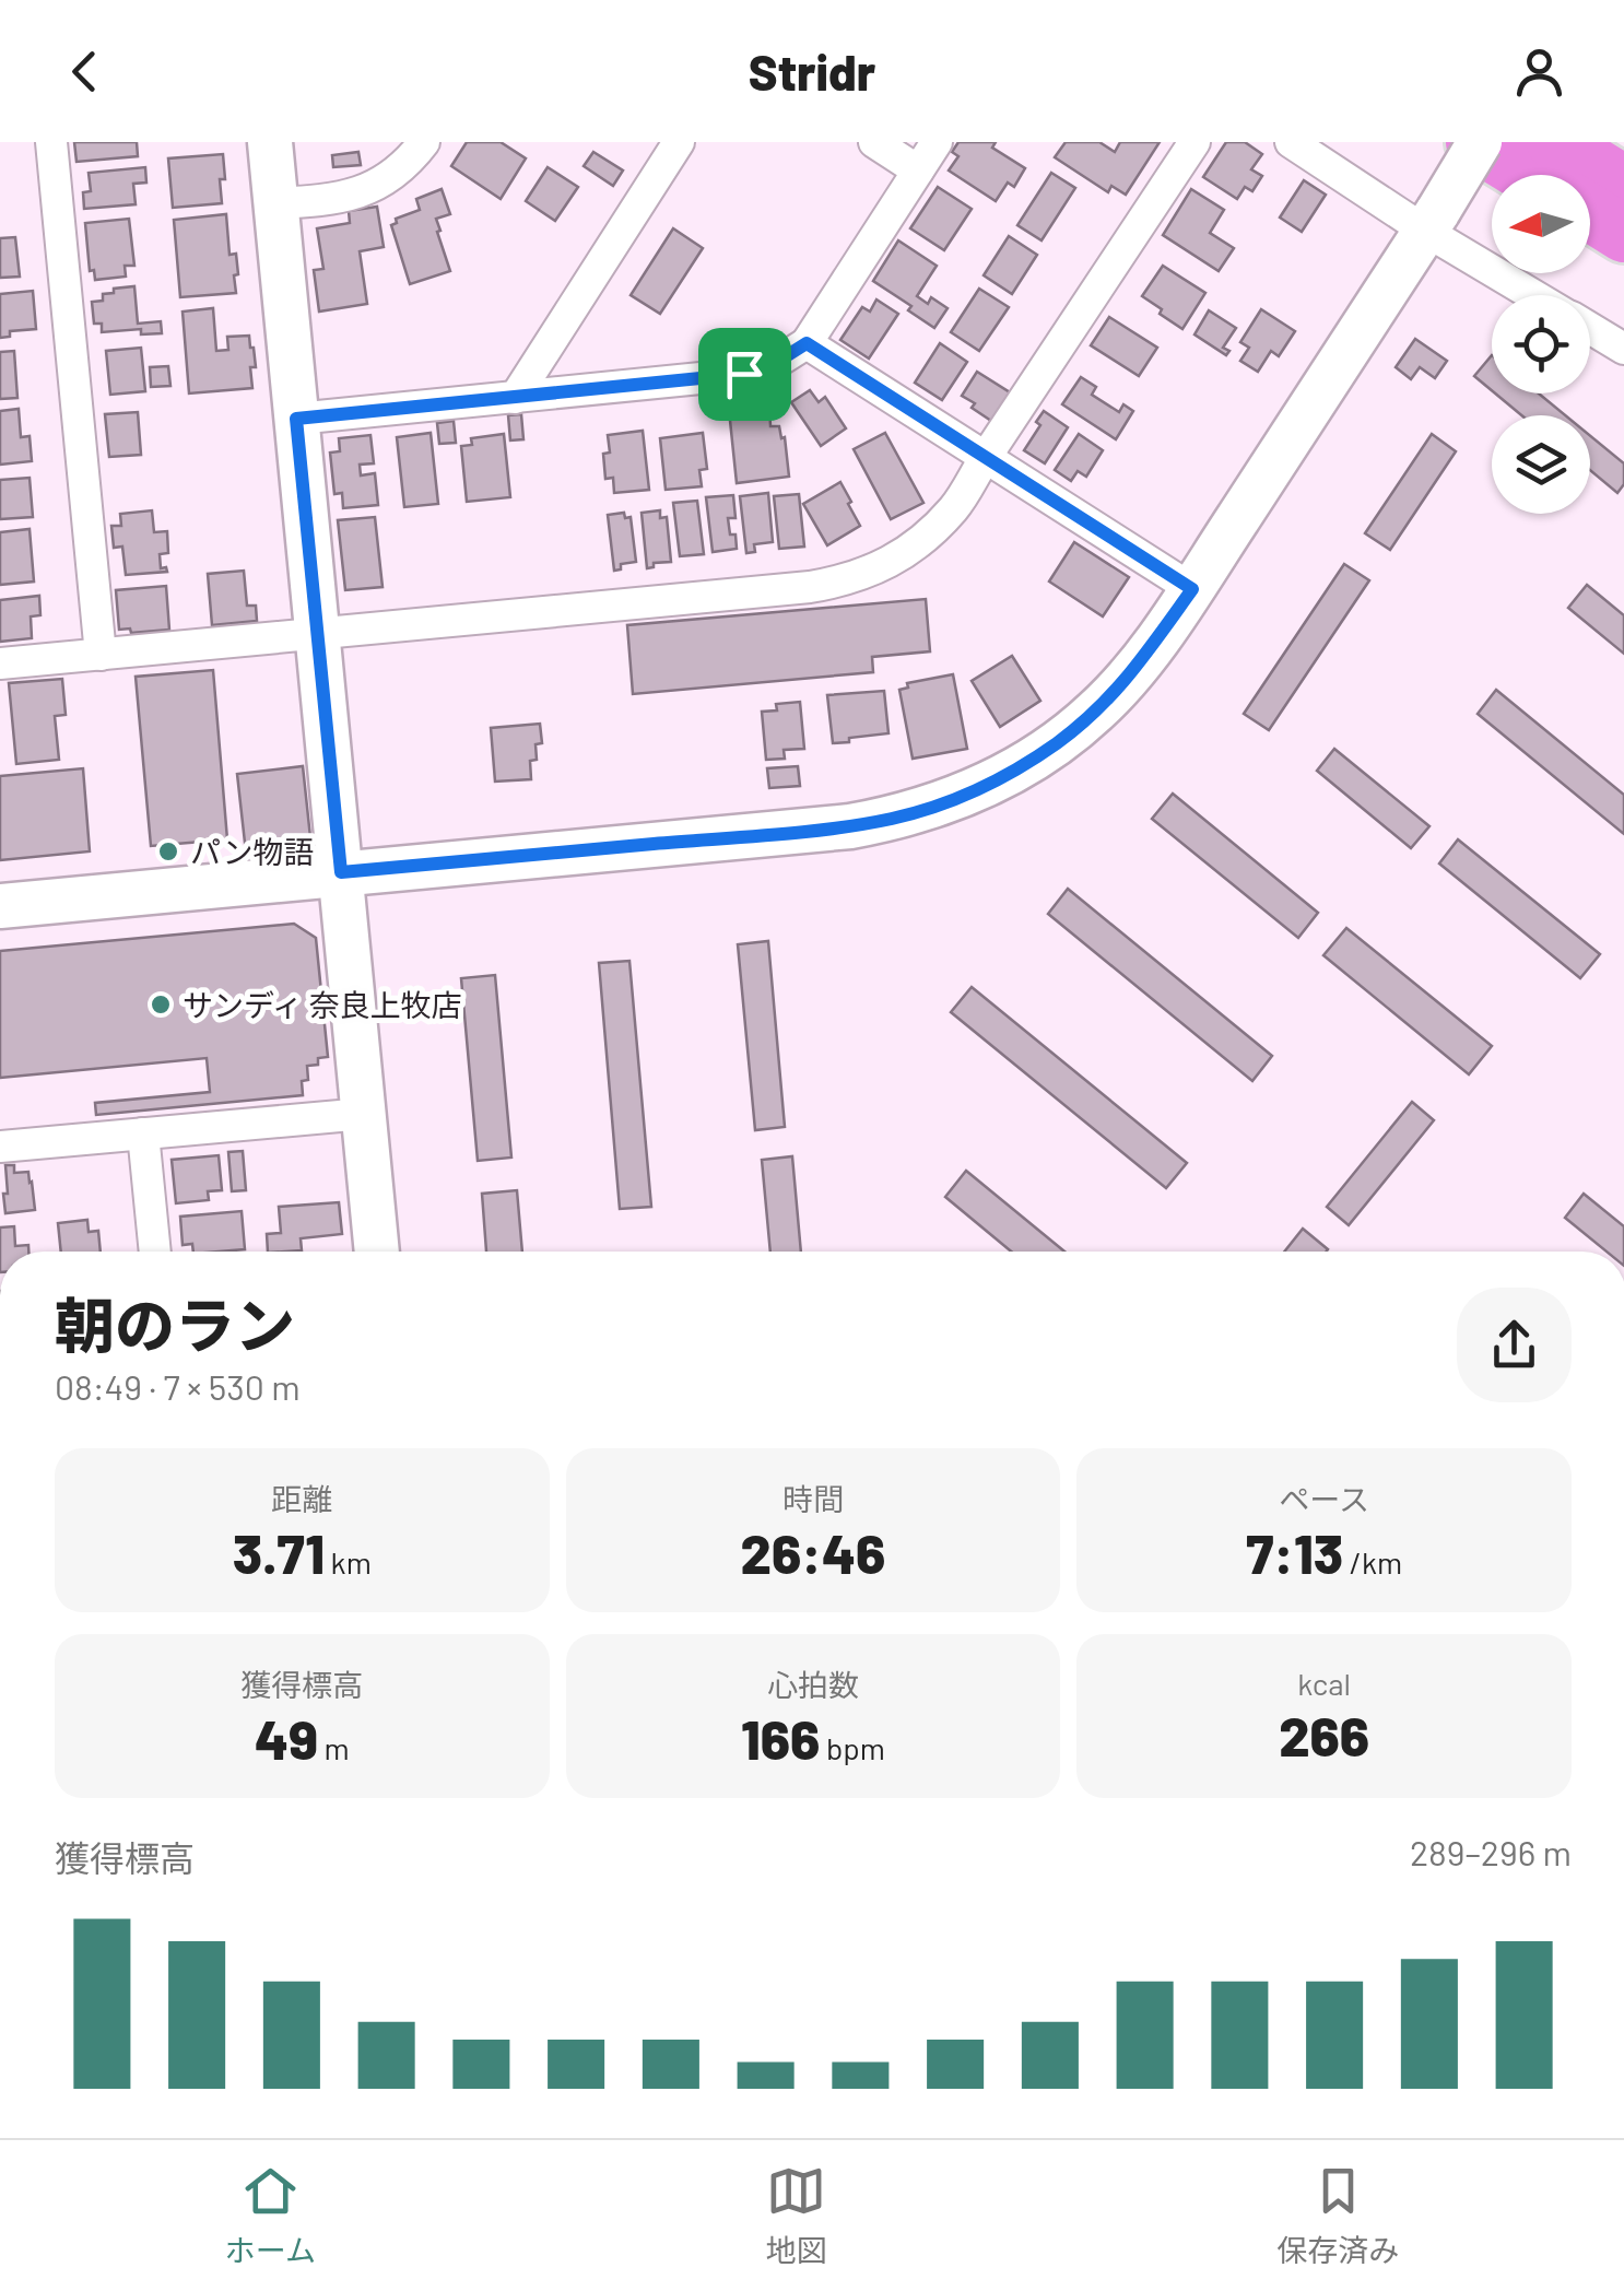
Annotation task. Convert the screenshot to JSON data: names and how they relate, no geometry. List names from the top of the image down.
{
  "places": ["パン物語", "サンディ 奈良上牧店"],
  "north": "left",
  "page": {
    "header": "Stridr",
    "heading": ["朝のラン", "08:49 · 7 × 530 m"],
    "stats": [
      ["距離", "3.71 km"],
      ["時間", "26:46"],
      ["ペース", "7:13 /km"],
      ["獲得標高", "49 m"],
      ["心拍数", "166 bpm"],
      ["kcal", "266"]
    ],
    "chart": ["獲得標高", "289–296 m"],
    "tabs": ["ホーム", "地図", "保存済み"]
  }
}
